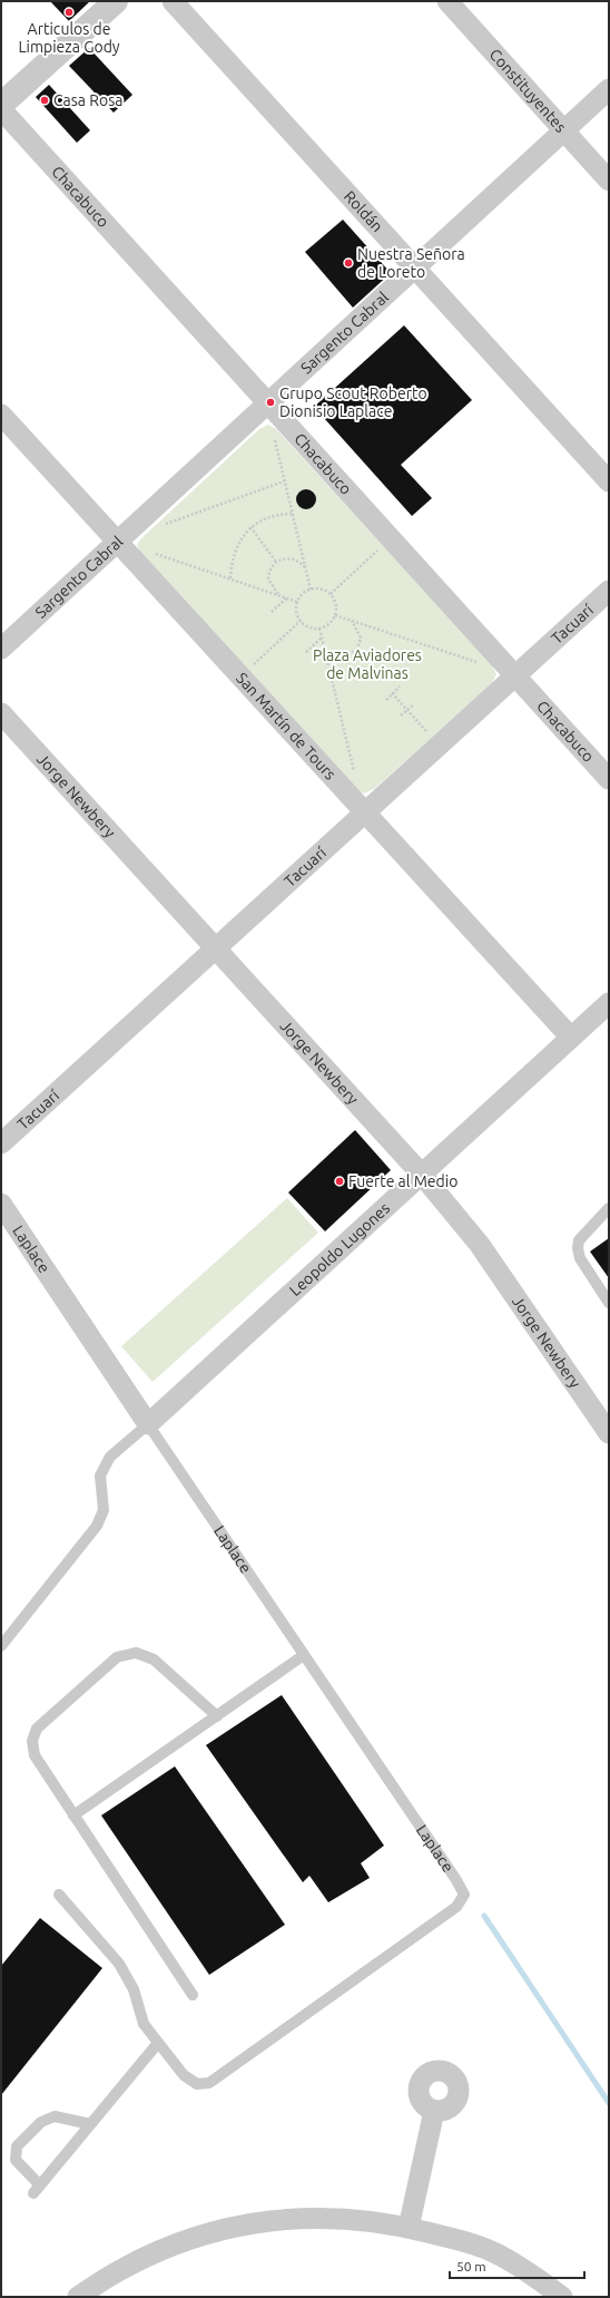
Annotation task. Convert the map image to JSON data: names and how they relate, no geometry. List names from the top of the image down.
{
  "streets": {
    "street": [
      "Constituyentes",
      "Chacabuco",
      "Roldán",
      "Sargento Cabral",
      "Tacuarí",
      "San Martín de Tours",
      "Jorge Newbery",
      "Laplace",
      "Leopoldo Lugones"
    ]
  },
  "crossings": [
    ["Constituyentes", "Sargento Cabral"],
    ["Chacabuco", "Sargento Cabral"],
    ["Chacabuco", "Tacuarí"],
    ["Roldán", "Sargento Cabral"],
    ["Sargento Cabral", "San Martín de Tours"],
    ["Tacuarí", "San Martín de Tours"],
    ["Tacuarí", "Jorge Newbery"],
    ["San Martín de Tours", "Leopoldo Lugones"],
    ["Jorge Newbery", "Leopoldo Lugones"],
    ["Laplace", "Leopoldo Lugones"]
  ],
  "parks": ["Plaza Aviadores de Malvinas"],
  "places": [
    "Articulos de Limpieza Gody",
    "Casa Rosa",
    "Nuestra Señora de Loreto",
    "Grupo Scout Roberto Dionisio Laplace",
    "Fuerte al Medio"
  ],
  "scale_bar": "50 m"
}
